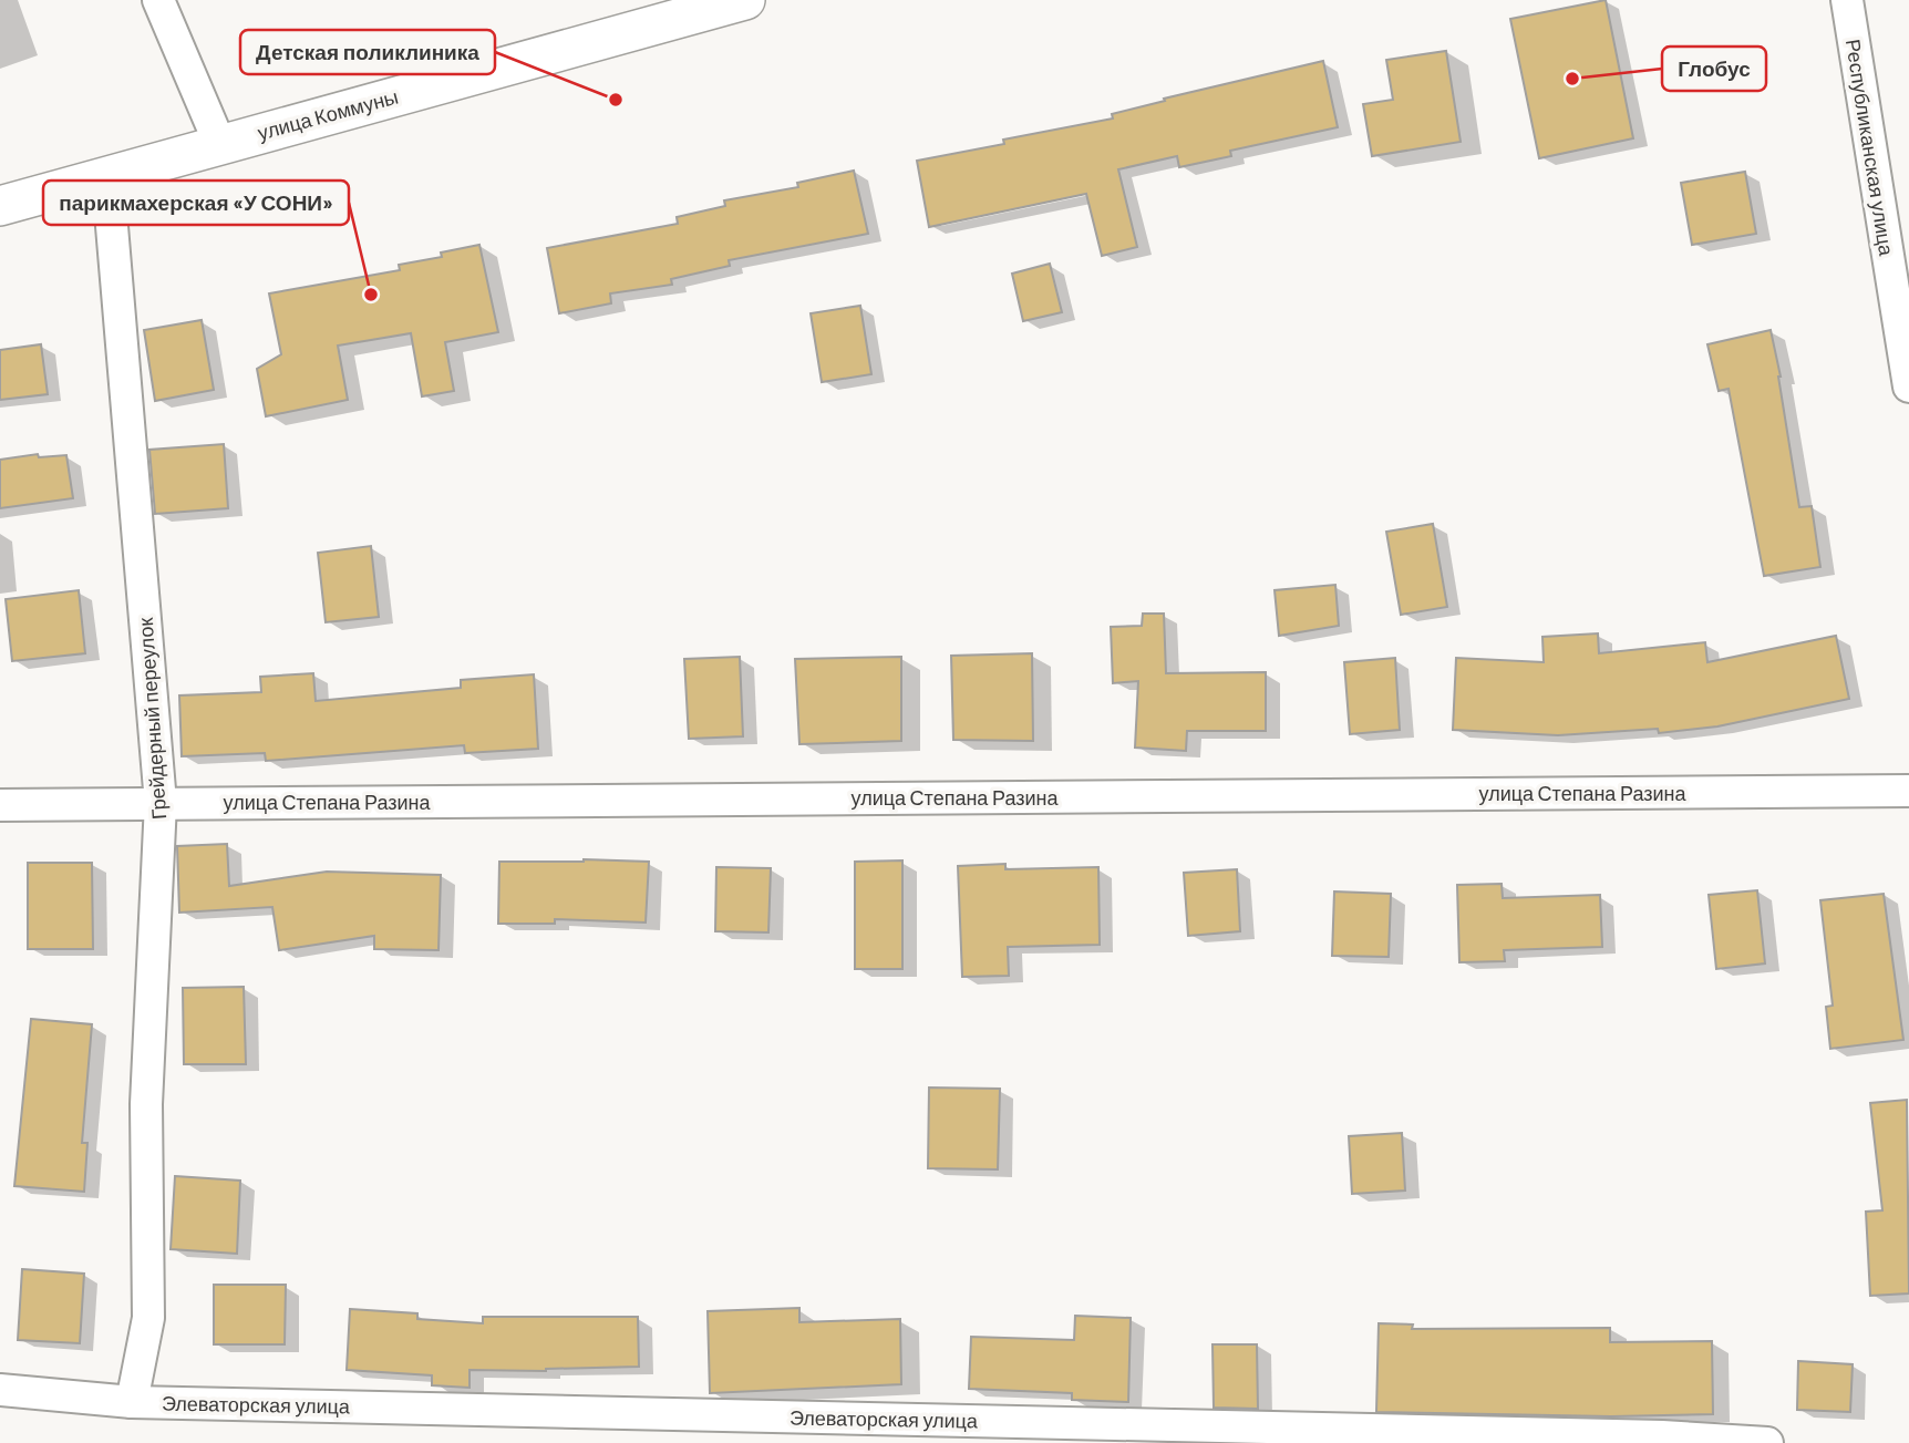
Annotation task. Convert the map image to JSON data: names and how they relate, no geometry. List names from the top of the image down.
{
  "streets": {
    "street": [
      "улица Коммуны",
      "Республиканская улица",
      "Грейдерный переулок",
      "улица Степана Разина",
      "Элеваторская улица"
    ]
  },
  "crossings": [
    ["улица Коммуны", "Грейдерный переулок"],
    ["Грейдерный переулок", "улица Степана Разина"],
    ["Грейдерный переулок", "Элеваторская улица"]
  ],
  "places": ["Глобус", "Детская поликлиника", "парикмахерская «У СОНИ»"]
}
